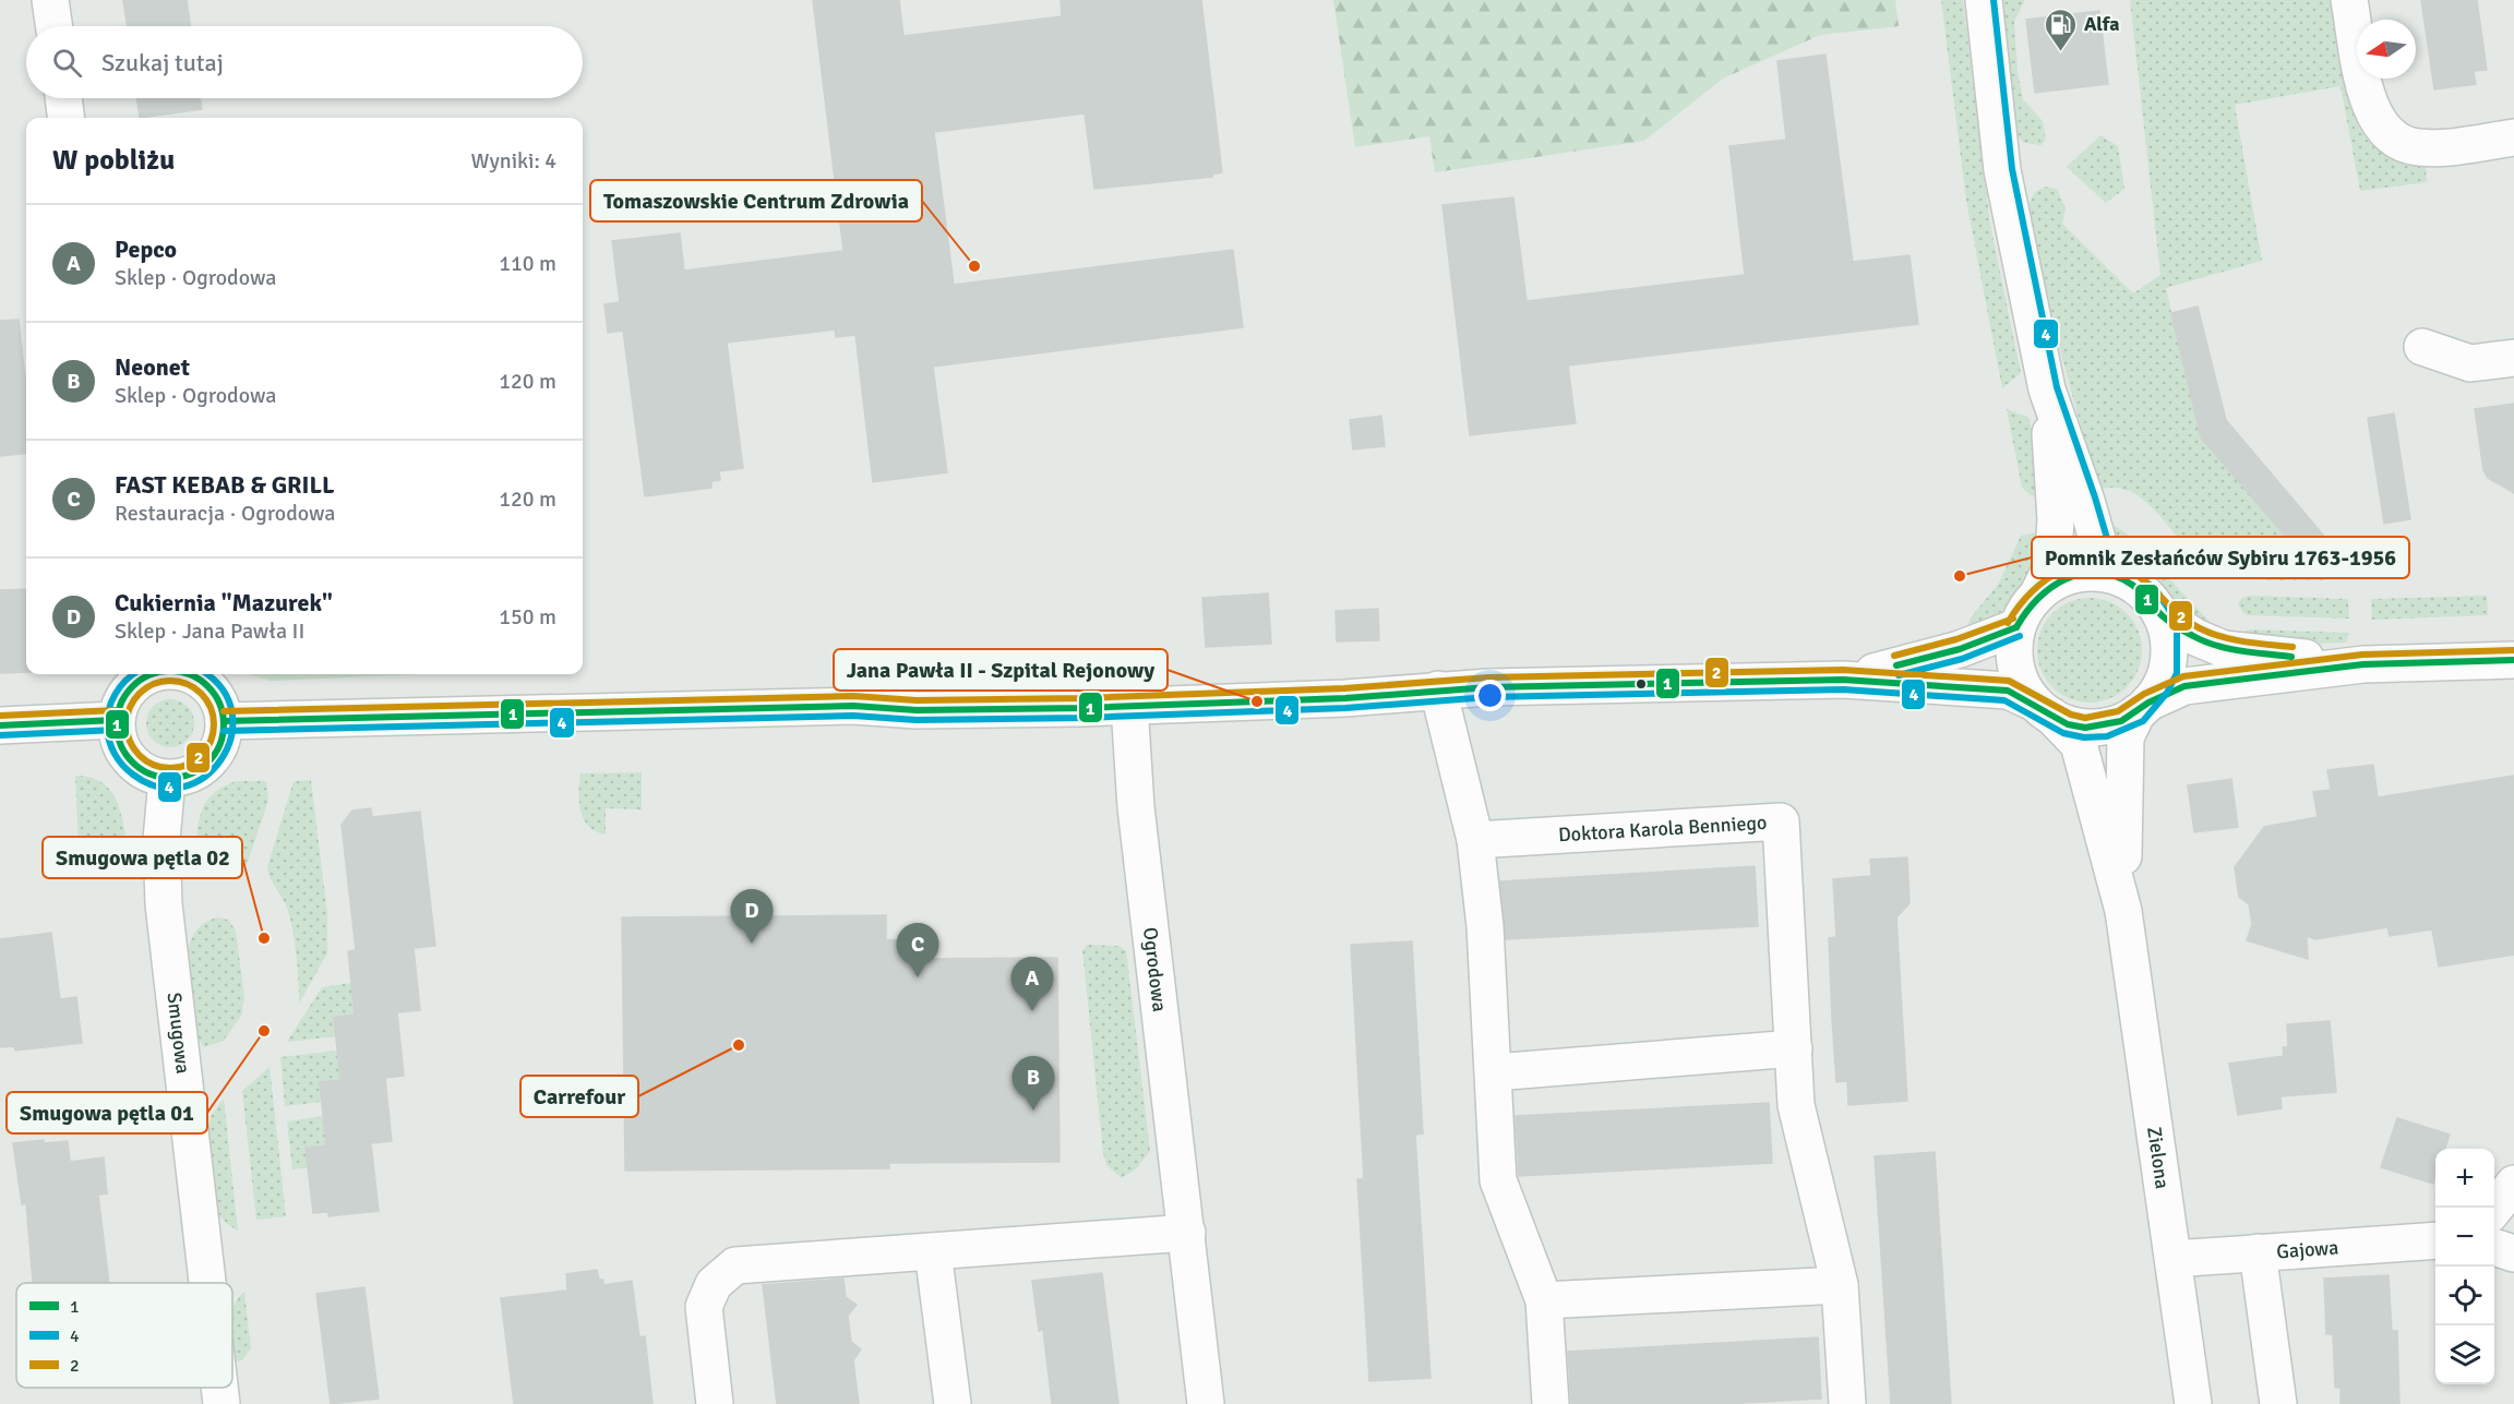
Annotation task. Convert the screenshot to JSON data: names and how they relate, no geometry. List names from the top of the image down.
{
  "streets": {
    "street": [
      "Doktora Karola Benniego",
      "Ogrodowa",
      "Smugowa",
      "Zielona",
      "Gajowa"
    ]
  },
  "crossings": [
    ["Zielona", "Gajowa"]
  ],
  "places": {
    "fuel station": ["Alfa"],
    "other": [
      "Tomaszowskie Centrum Zdrowia",
      "Pomnik Zesłańców Sybiru 1763-1956",
      "Jana Pawła II - Szpital Rejonowy",
      "Smugowa pętla 02",
      "Smugowa pętla 01",
      "Carrefour"
    ]
  },
  "lines": ["transit line 4", "transit line 2", "transit line 1"],
  "legend": ["1", "4", "2"],
  "north": "left",
  "page": {
    "search": "Szukaj tutaj",
    "heading": ["W pobliżu", "Wyniki: 4"],
    "list": [
      {
        "mark": "A",
        "name": "Pepco",
        "note": "Sklep · Ogrodowa",
        "value": "110 m"
      },
      {
        "mark": "B",
        "name": "Neonet",
        "note": "Sklep · Ogrodowa",
        "value": "120 m"
      },
      {
        "mark": "C",
        "name": "FAST KEBAB & GRILL",
        "note": "Restauracja · Ogrodowa",
        "value": "120 m"
      },
      {
        "mark": "D",
        "name": "Cukiernia \"Mazurek\"",
        "note": "Sklep · Jana Pawła II",
        "value": "150 m"
      }
    ],
    "pins": [
      "D",
      "C",
      "A",
      "B"
    ],
    "map_buttons": ["+", "−"]
  }
}
